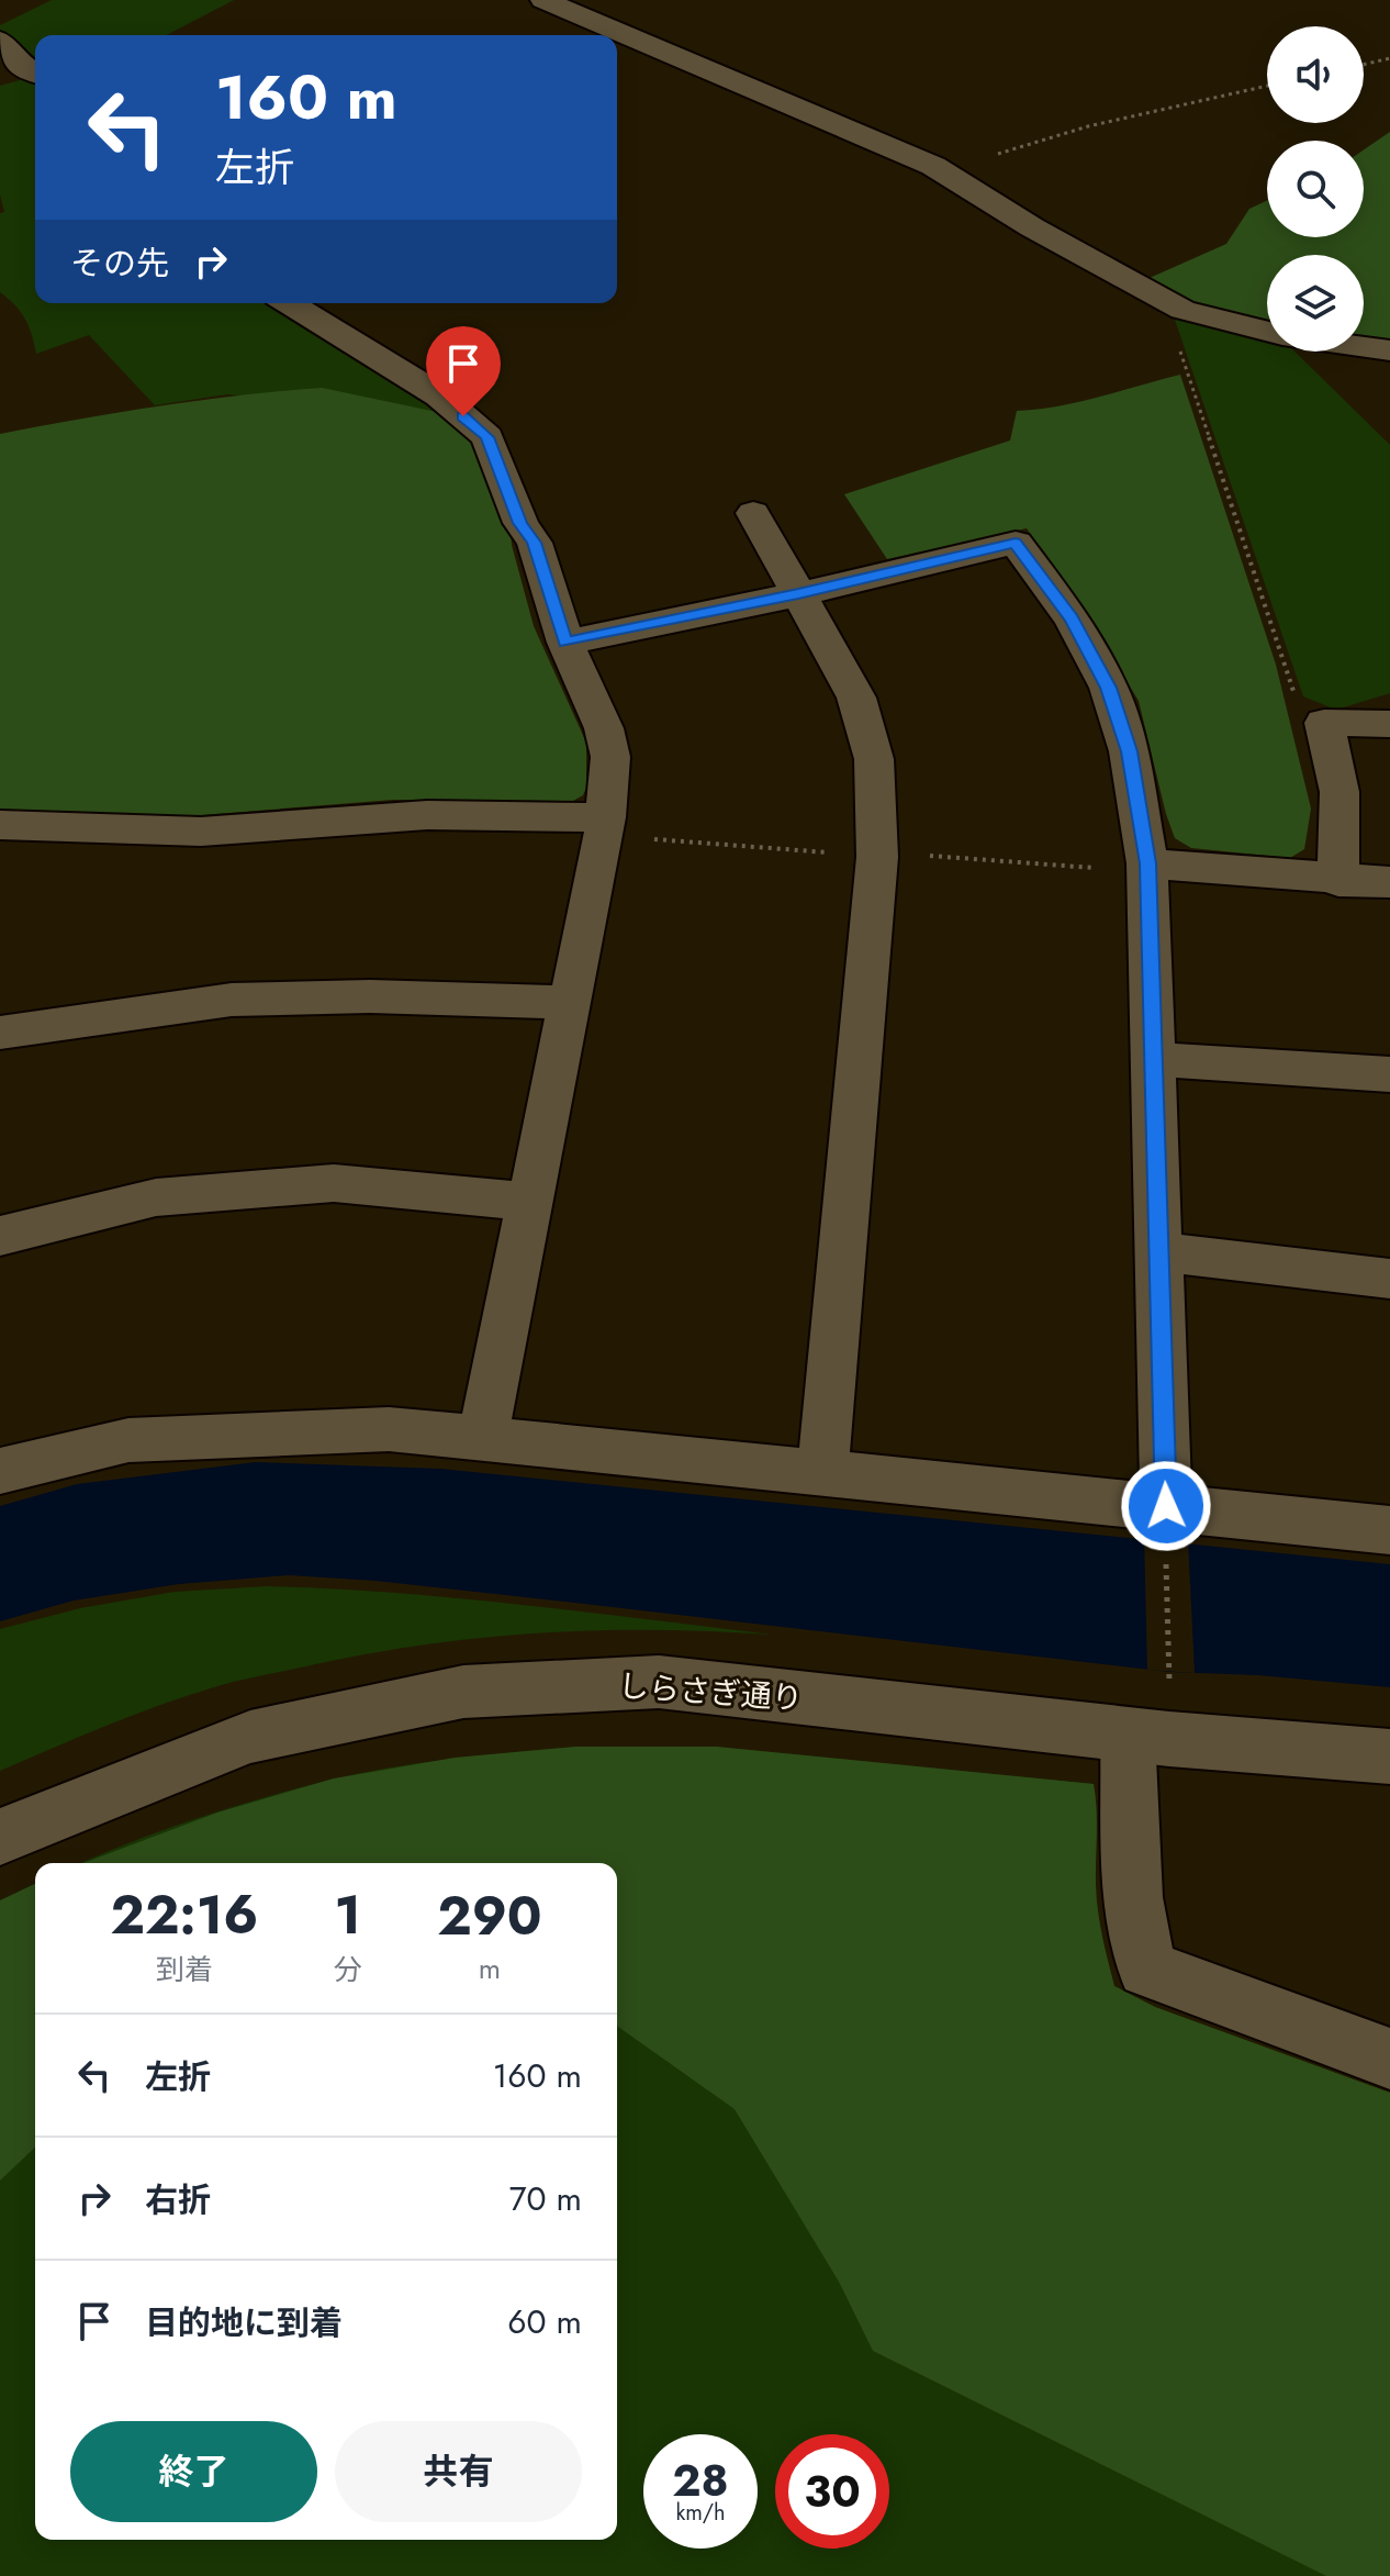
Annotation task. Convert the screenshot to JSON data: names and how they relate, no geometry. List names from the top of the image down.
{
  "streets": {
    "street": ["しらさぎ通り"]
  },
  "page": {
    "turn": ["160 m", "左折"],
    "then": "その先",
    "eta": [
      "22:16",
      "到着",
      "1",
      "分",
      "290",
      "m"
    ],
    "list": [
      {
        "name": "左折",
        "value": "160 m"
      },
      {
        "name": "右折",
        "value": "70 m"
      },
      {
        "name": "目的地に到着",
        "value": "60 m"
      }
    ],
    "buttons": ["終了", "共有"],
    "speed": "28 km/h",
    "limit": "30"
  }
}
